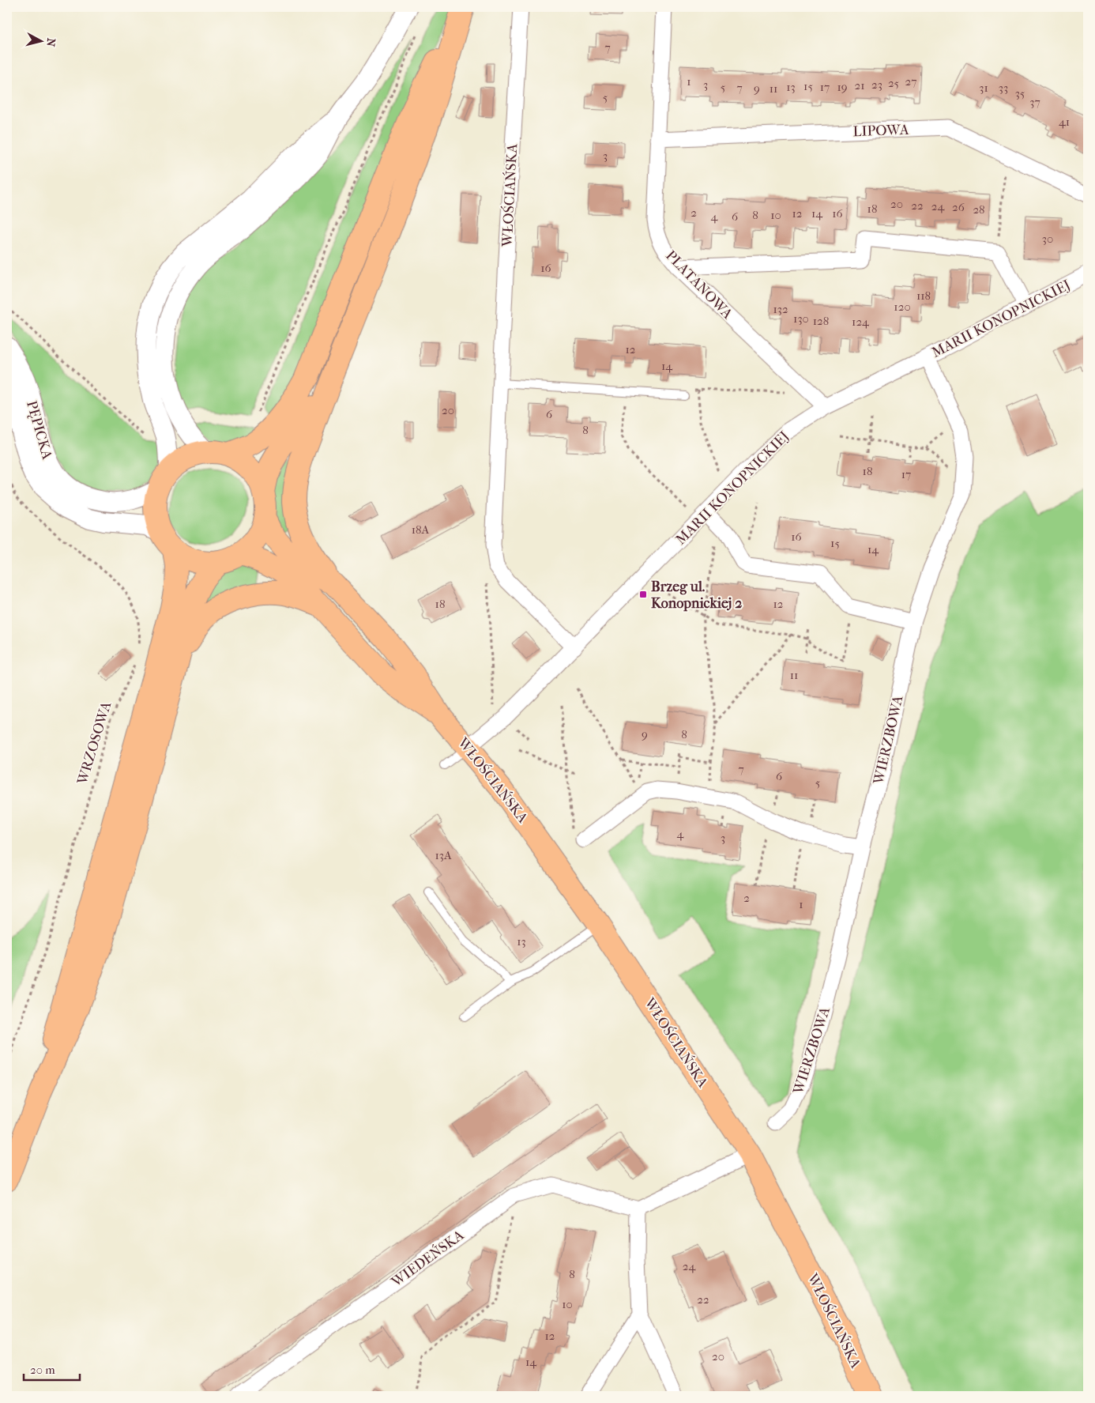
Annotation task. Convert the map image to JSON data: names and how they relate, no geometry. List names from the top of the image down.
{
  "streets": {
    "main road": ["WŁOŚCIAŃSKA"],
    "street": [
      "LIPOWA",
      "PLATANOWA",
      "MARII KONOPNICKIEJ",
      "PĘPICKA",
      "WIERZBOWA",
      "WIEDEŃSKA"
    ],
    "path": ["WRZOSOWA"]
  },
  "crossings": [
    ["LIPOWA", "PLATANOWA"],
    ["WŁOŚCIAŃSKA", "MARII KONOPNICKIEJ"],
    ["WŁOŚCIAŃSKA", "PĘPICKA"],
    ["PLATANOWA", "MARII KONOPNICKIEJ"],
    ["MARII KONOPNICKIEJ", "WIERZBOWA"]
  ],
  "places": {
    "transit": ["Brzeg ul. Konopnickiej 2"]
  },
  "house_numbers": [
    "7",
    "1",
    "27",
    "25",
    "3",
    "23",
    "21",
    "15",
    "5",
    "13",
    "17",
    "19",
    "7",
    "31",
    "33",
    "9",
    "11",
    "35",
    "5",
    "37",
    "41",
    "3",
    "20",
    "22",
    "24",
    "26",
    "18",
    "28",
    "2",
    "12",
    "14",
    "16",
    "8",
    "10",
    "4",
    "6",
    "30",
    "16",
    "118",
    "120",
    "132",
    "130",
    "128",
    "124",
    "12",
    "14",
    "20",
    "6",
    "8",
    "18",
    "17",
    "18A",
    "16",
    "15",
    "14",
    "18",
    "12",
    "11",
    "9",
    "8",
    "7",
    "6",
    "5",
    "4",
    "3",
    "13A",
    "2",
    "1",
    "13",
    "24",
    "8",
    "22",
    "10",
    "12",
    "20",
    "14"
  ],
  "scale_bar": "20 m",
  "north": "right"
}
